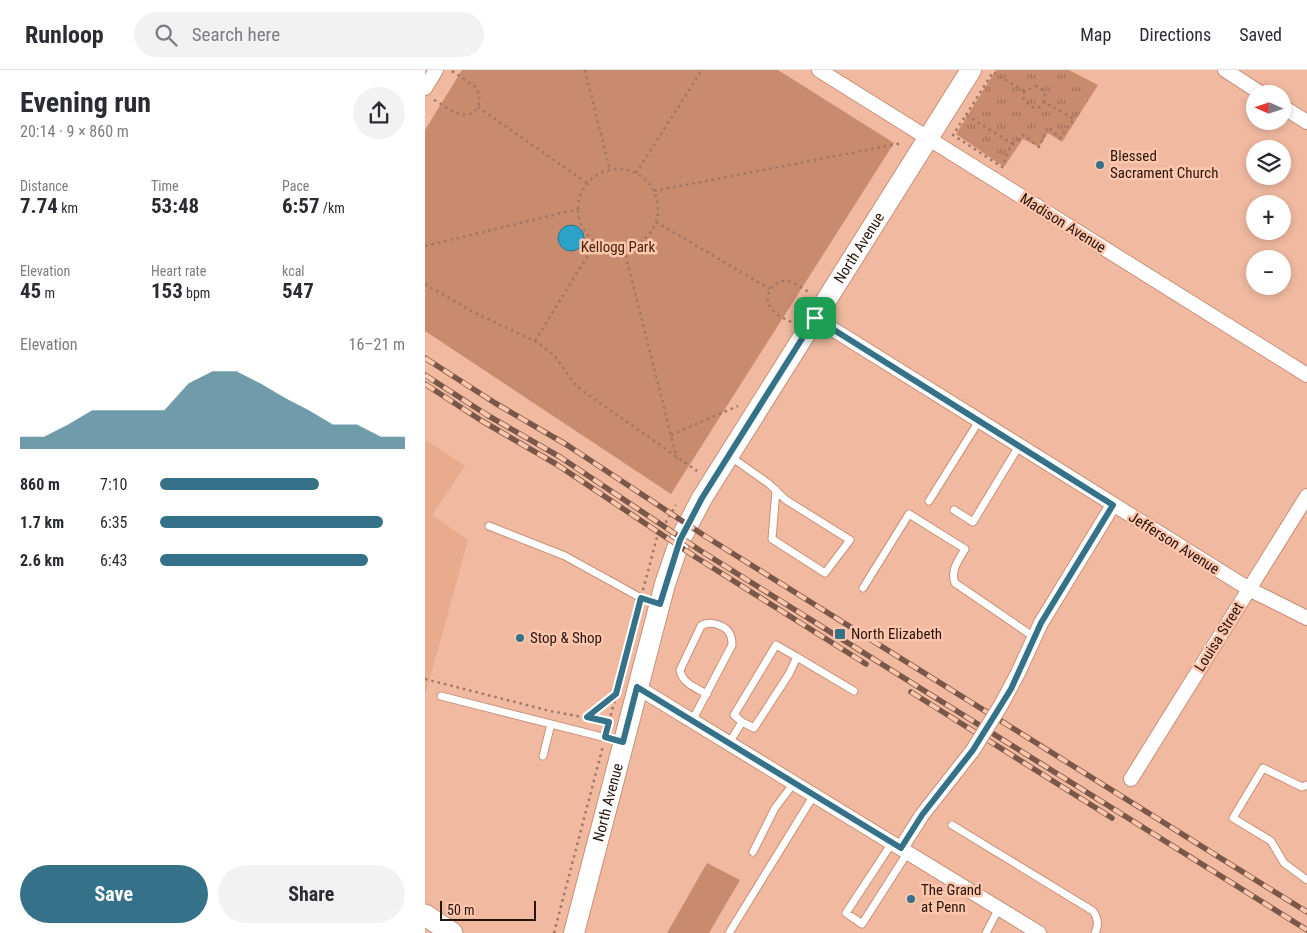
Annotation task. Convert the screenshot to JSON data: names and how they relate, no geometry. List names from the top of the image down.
{
  "streets": {
    "main road": ["North Avenue"],
    "street": ["Madison Avenue", "Jefferson Avenue", "Louisa Street"]
  },
  "crossings": [
    ["Madison Avenue", "North Avenue"],
    ["North Avenue", "Jefferson Avenue"],
    ["Jefferson Avenue", "Louisa Street"]
  ],
  "parks": ["Kellogg Park"],
  "places": {
    "other": ["Blessed Sacrament Church", "Stop & Shop", "The Grand at Penn"],
    "transit": ["North Elizabeth"]
  },
  "scale_bar": "50 m",
  "north": "left",
  "page": {
    "header": "Runloop",
    "search": "Search here",
    "nav": ["Map", "Directions", "Saved"],
    "heading": ["Evening run", "20:14 · 9 × 860 m"],
    "map_buttons": ["+", "−"],
    "stats": [
      ["Distance", "7.74 km"],
      ["Time", "53:48"],
      ["Pace", "6:57 /km"],
      ["Elevation", "45 m"],
      ["Heart rate", "153 bpm"],
      ["kcal", "547"]
    ],
    "chart": ["Elevation", "16–21 m"],
    "list": [
      {
        "name": "860 m",
        "note": "7:10"
      },
      {
        "name": "1.7 km",
        "note": "6:35"
      },
      {
        "name": "2.6 km",
        "note": "6:43"
      }
    ],
    "buttons": ["Save", "Share"],
    "scale": "50 m"
  }
}
